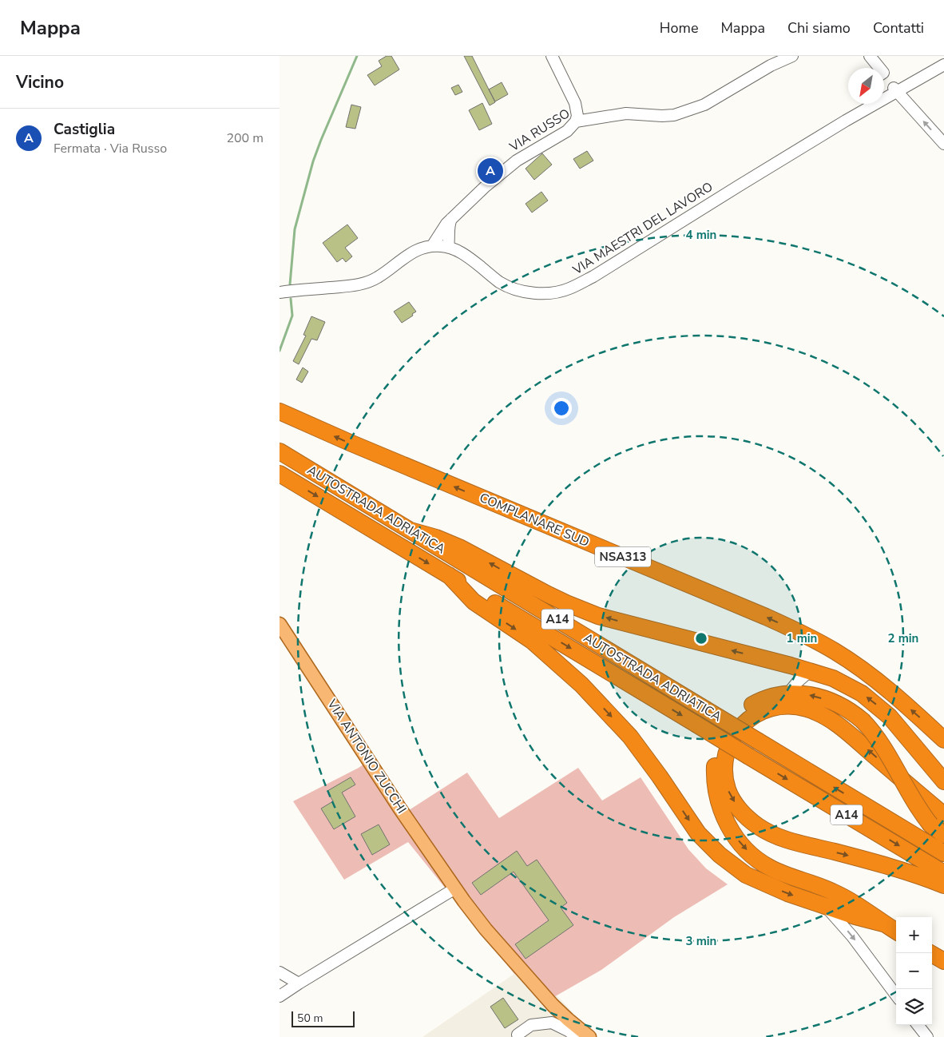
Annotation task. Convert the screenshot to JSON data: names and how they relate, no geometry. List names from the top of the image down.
{
  "streets": {
    "highway": [
      "AUTOSTRADA ADRIATICA",
      "COMPLANARE SUD",
      "NSA313",
      "A14"
    ],
    "main road": ["VIA ANTONIO ZUCCHI"],
    "street": ["VIA RUSSO", "VIA MAESTRI DEL LAVORO"]
  },
  "scale_bar": "50 m",
  "north": "bottom left",
  "page": {
    "header": "Mappa",
    "nav": [
      "Home",
      "Mappa",
      "Chi siamo",
      "Contatti"
    ],
    "heading": "Vicino",
    "list": [
      {
        "mark": "A",
        "name": "Castiglia",
        "note": "Fermata · Via Russo",
        "value": "200 m"
      }
    ],
    "pins": "A",
    "map_buttons": ["+", "−"],
    "scale": "50 m"
  },
  "rings": [
    "4 min",
    "1 min",
    "2 min",
    "3 min"
  ]
}
